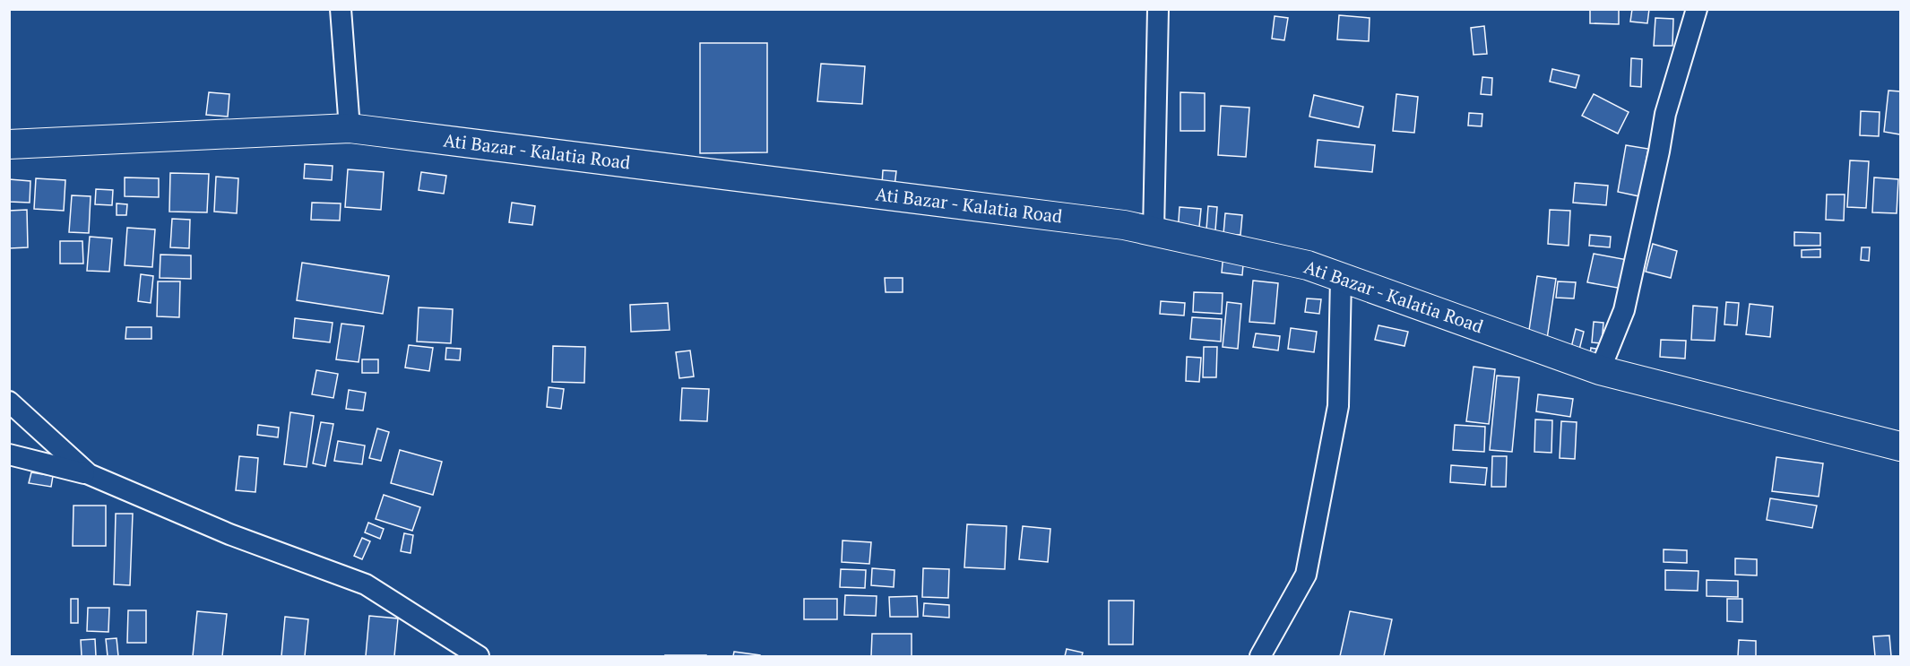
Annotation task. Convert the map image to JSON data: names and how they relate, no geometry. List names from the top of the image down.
{
  "streets": {
    "main road": ["Ati Bazar - Kalatia Road"]
  }
}
